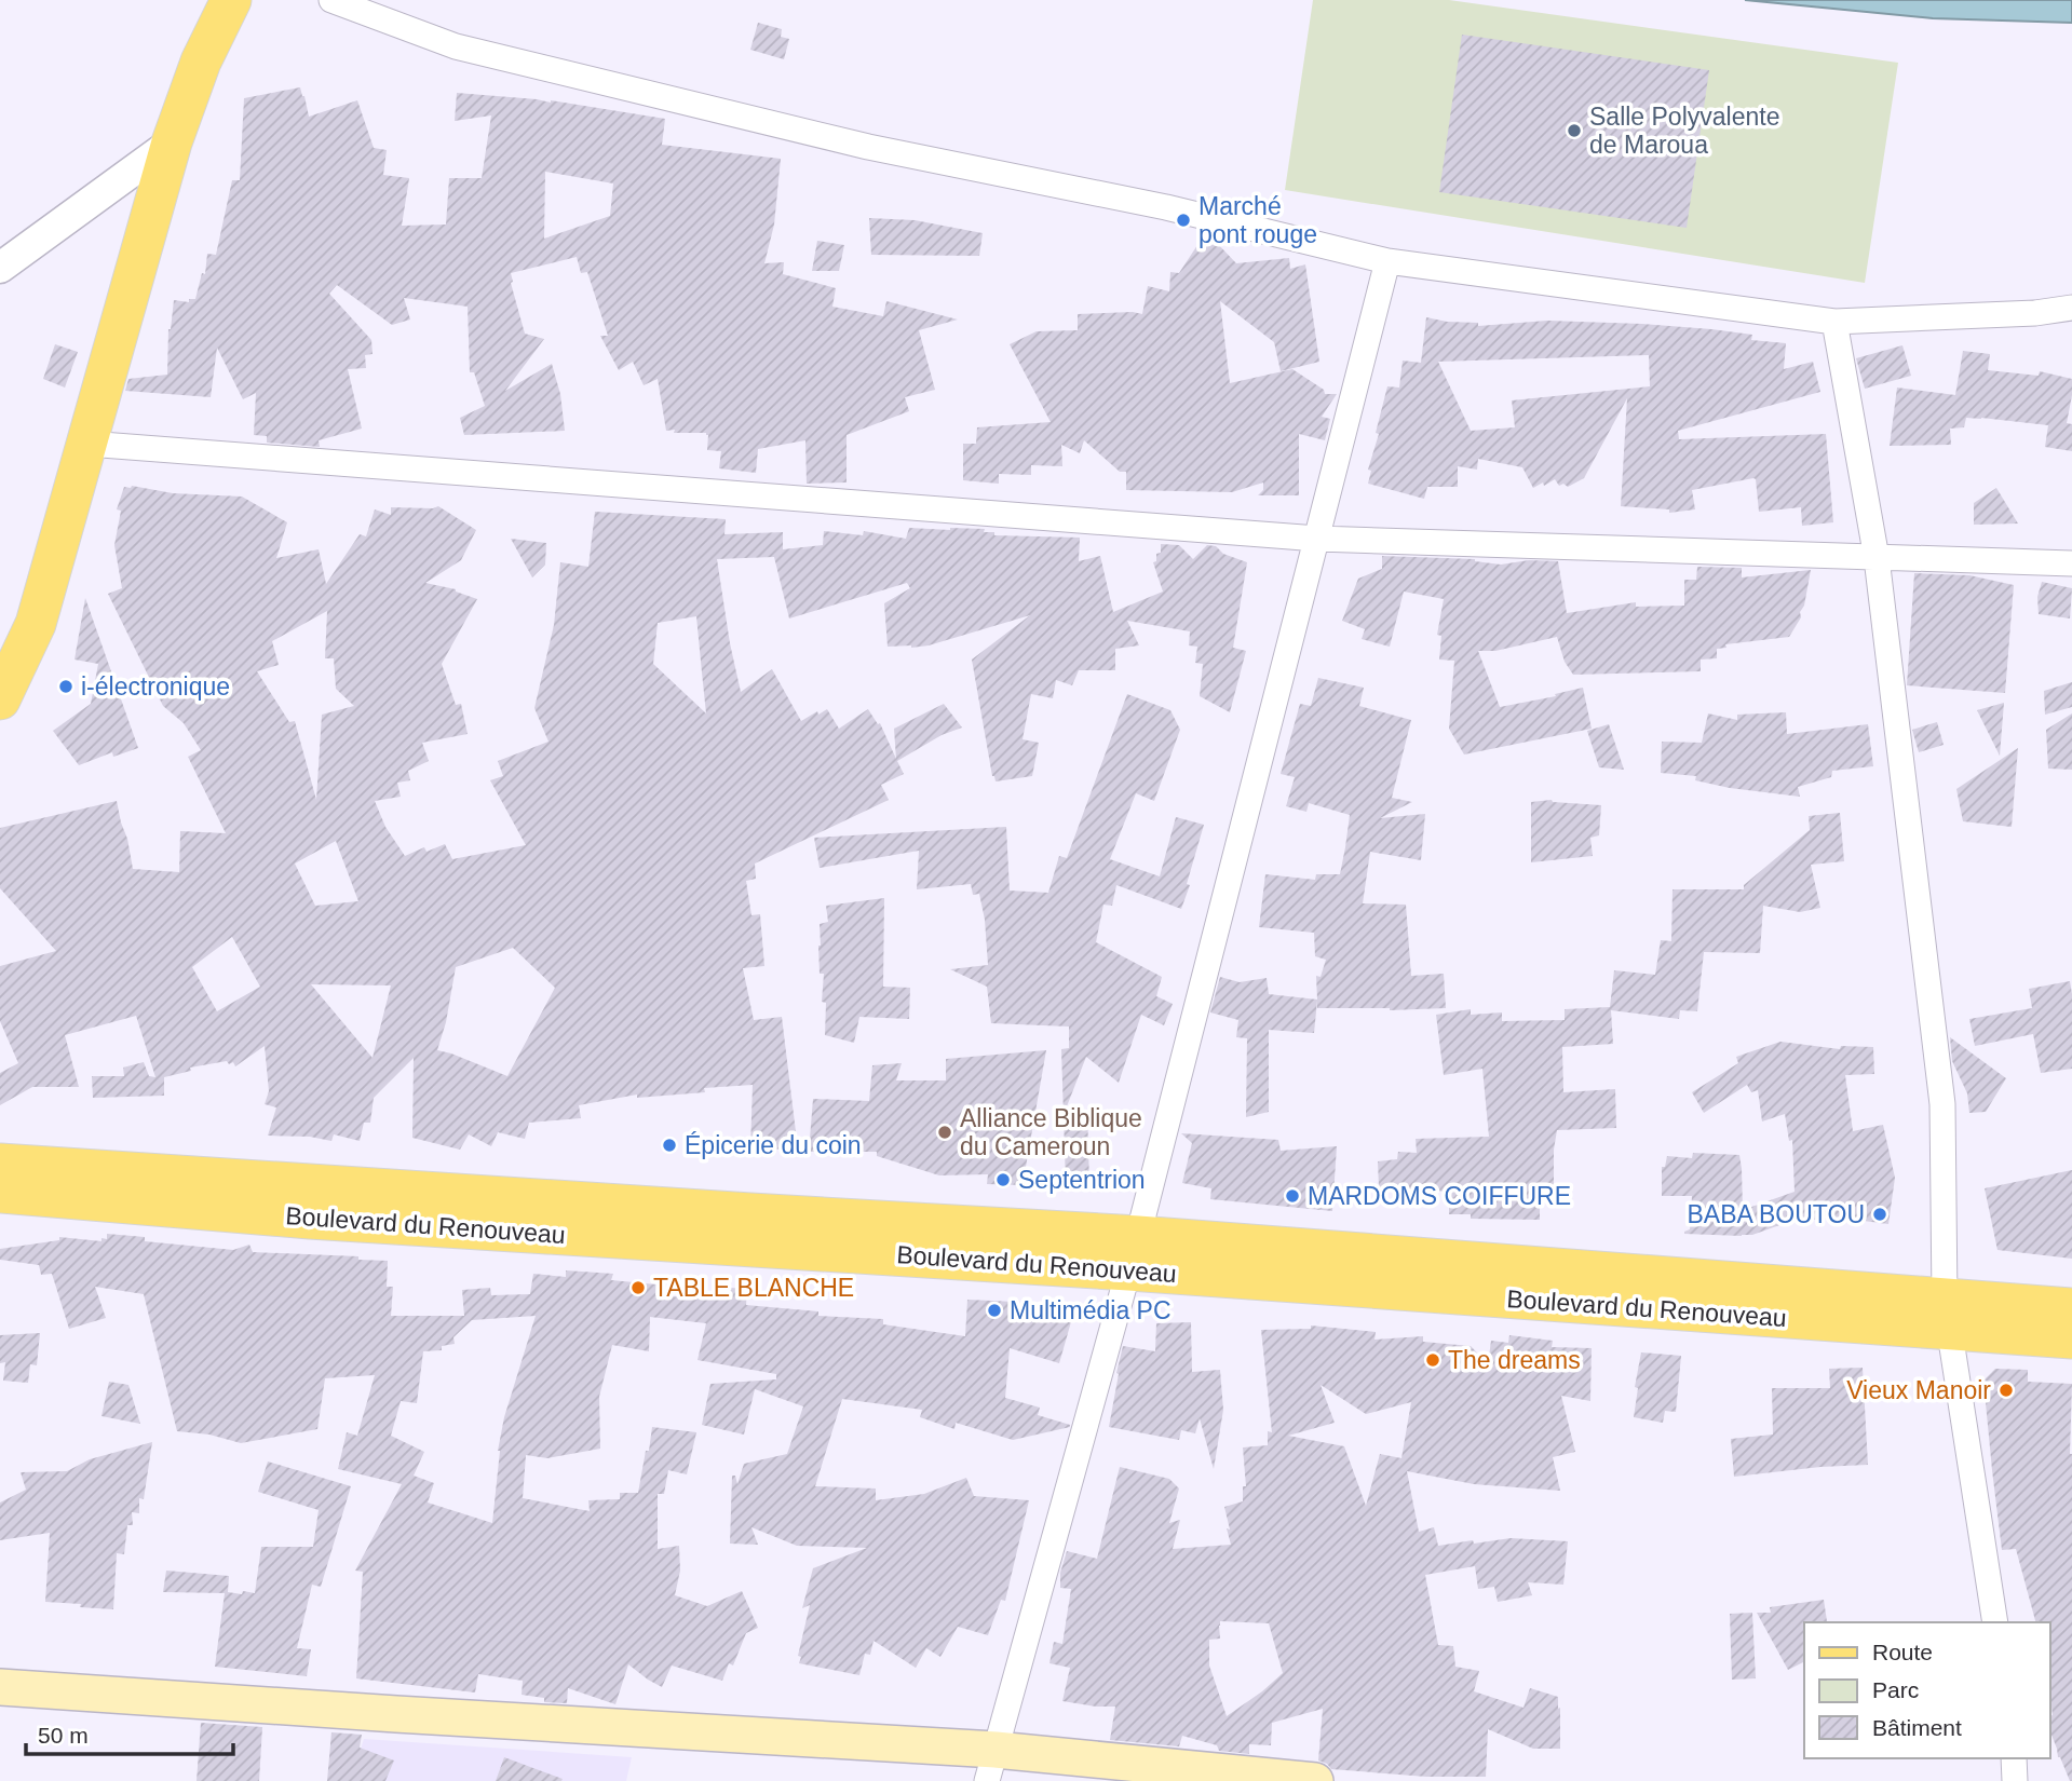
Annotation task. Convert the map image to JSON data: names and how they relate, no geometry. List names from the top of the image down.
{
  "streets": {
    "main road": ["Boulevard du Renouveau"]
  },
  "places": [
    "Salle Polyvalente de Maroua",
    "Marché pont rouge",
    "i-électronique",
    "Alliance Biblique du Cameroun",
    "Épicerie du coin",
    "Septentrion",
    "MARDOMS COIFFURE",
    "BABA BOUTOU",
    "TABLE BLANCHE",
    "Multimédia PC",
    "The dreams",
    "Vieux Manoir"
  ],
  "legend": ["Route", "Parc", "Bâtiment"],
  "scale_bar": "50 m"
}
